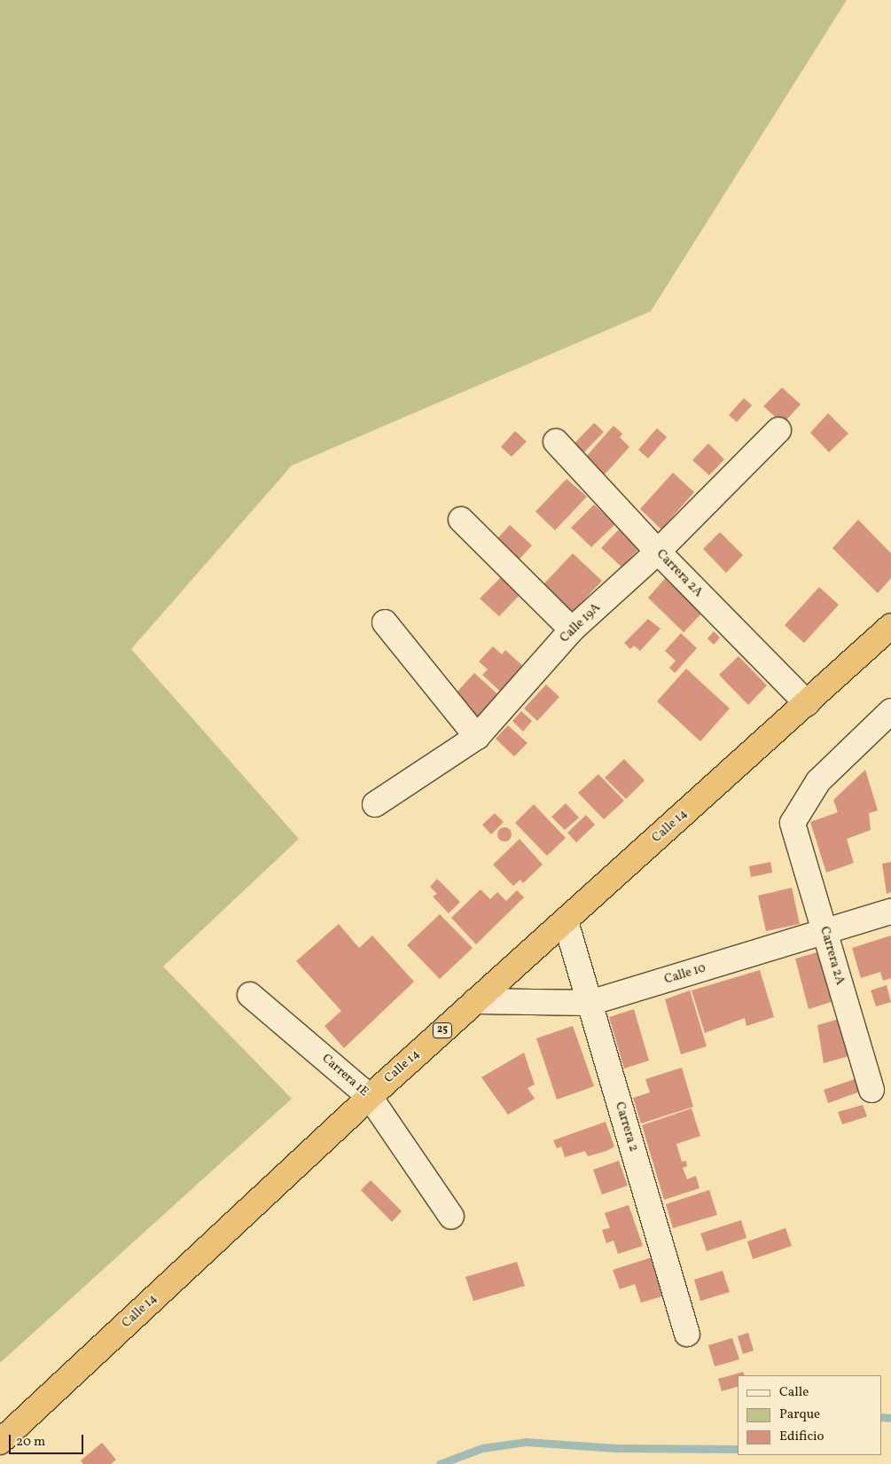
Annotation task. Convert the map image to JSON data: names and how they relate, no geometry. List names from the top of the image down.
{
  "streets": {
    "highway": ["Calle 14", "25"],
    "street": [
      "Carrera 2A",
      "Calle 19A",
      "Calle 10",
      "Carrera 1E",
      "Carrera 2"
    ]
  },
  "crossings": [
    ["Carrera 2A", "Calle 19A"],
    ["Carrera 2A", "Calle 14"],
    ["Carrera 2A", "Calle 10"],
    ["Calle 14", "Calle 10"],
    ["Calle 14", "Carrera 1E"],
    ["Calle 14", "Carrera 2"],
    ["Calle 10", "Carrera 2"]
  ],
  "legend": ["Calle", "Parque", "Edificio"],
  "scale_bar": "20 m"
}
